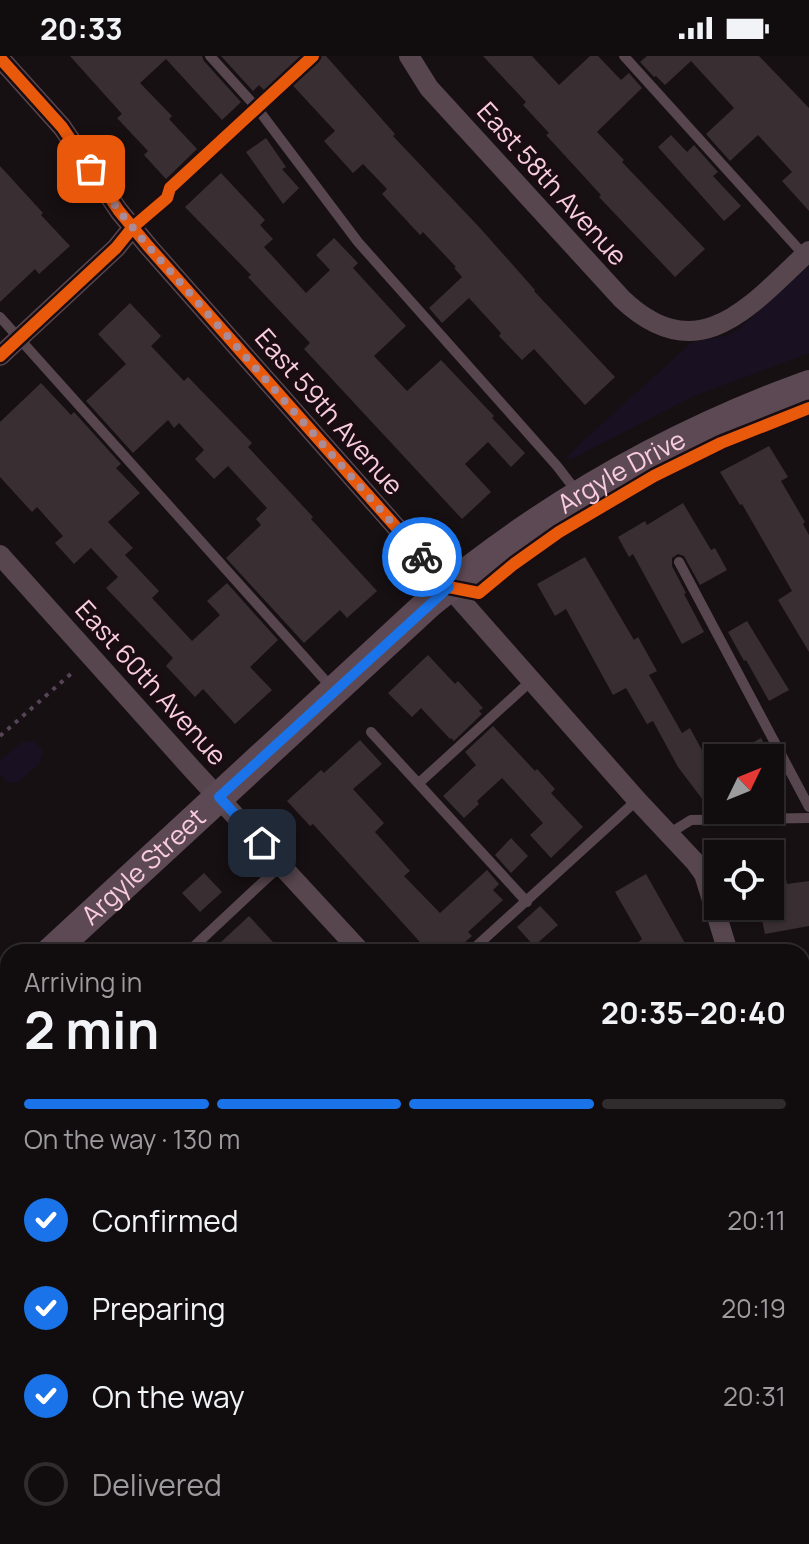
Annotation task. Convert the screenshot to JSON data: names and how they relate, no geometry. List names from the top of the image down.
{
  "streets": {
    "street": [
      "East 58th Avenue",
      "East 59th Avenue",
      "Argyle Drive",
      "East 60th Avenue",
      "Argyle Street"
    ]
  },
  "crossings": [
    ["East 59th Avenue", "Argyle Drive"],
    ["East 59th Avenue", "Argyle Street"],
    ["Argyle Drive", "Argyle Street"],
    ["East 60th Avenue", "Argyle Street"]
  ],
  "north": "top right",
  "page": {
    "status": "20:33",
    "heading": ["2 min", "Arriving in", "20:35–20:40"],
    "bar": "On the way · 130 m",
    "list": [
      ["Confirmed", "20:11"],
      ["Preparing", "20:19"],
      ["On the way", "20:31"],
      "Delivered"
    ]
  }
}
